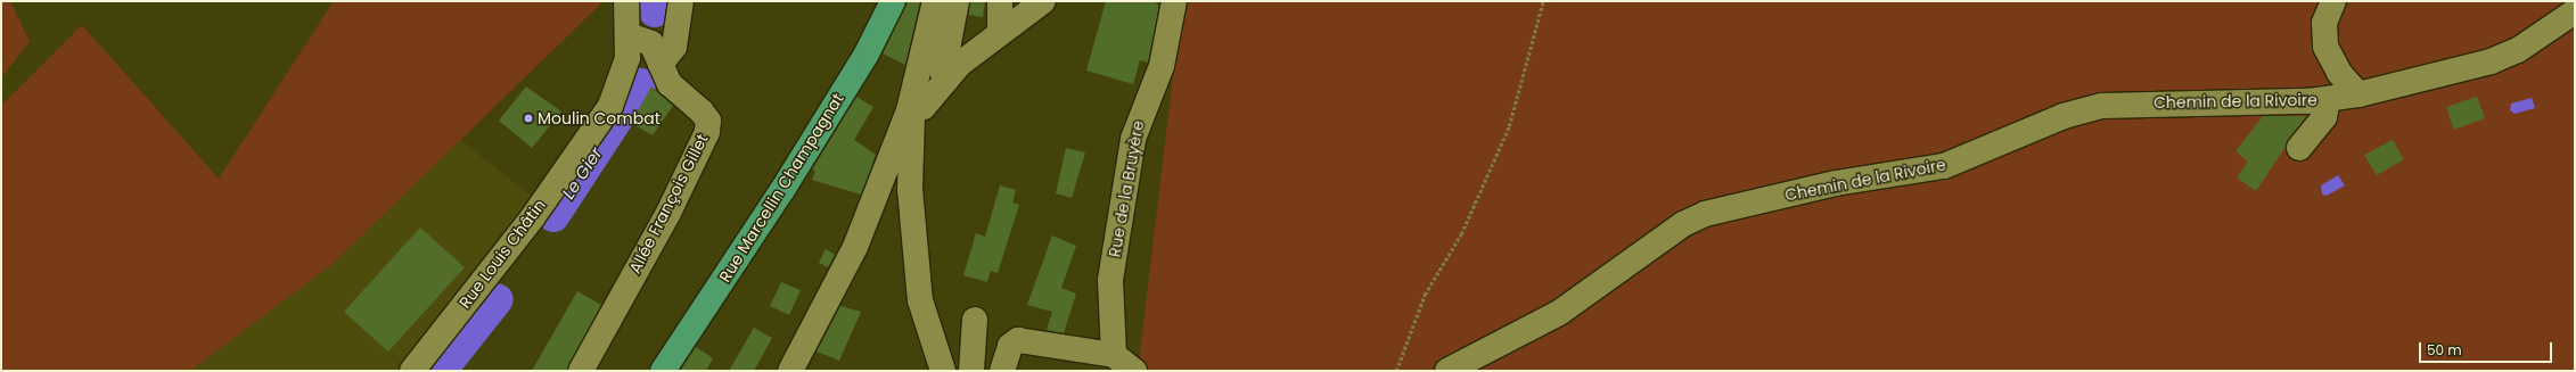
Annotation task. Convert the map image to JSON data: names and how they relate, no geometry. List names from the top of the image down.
{
  "streets": {
    "main road": ["Rue Marcellin Champagnat"],
    "street": [
      "Chemin de la Rivoire",
      "Rue de la Bruyère",
      "Allée François Gillet",
      "Rue Louis Châtin"
    ]
  },
  "crossings": [
    ["Allée François Gillet", "Rue Louis Châtin"]
  ],
  "water": ["Le Gier"],
  "places": ["Moulin Combat"],
  "scale_bar": "50 m"
}
